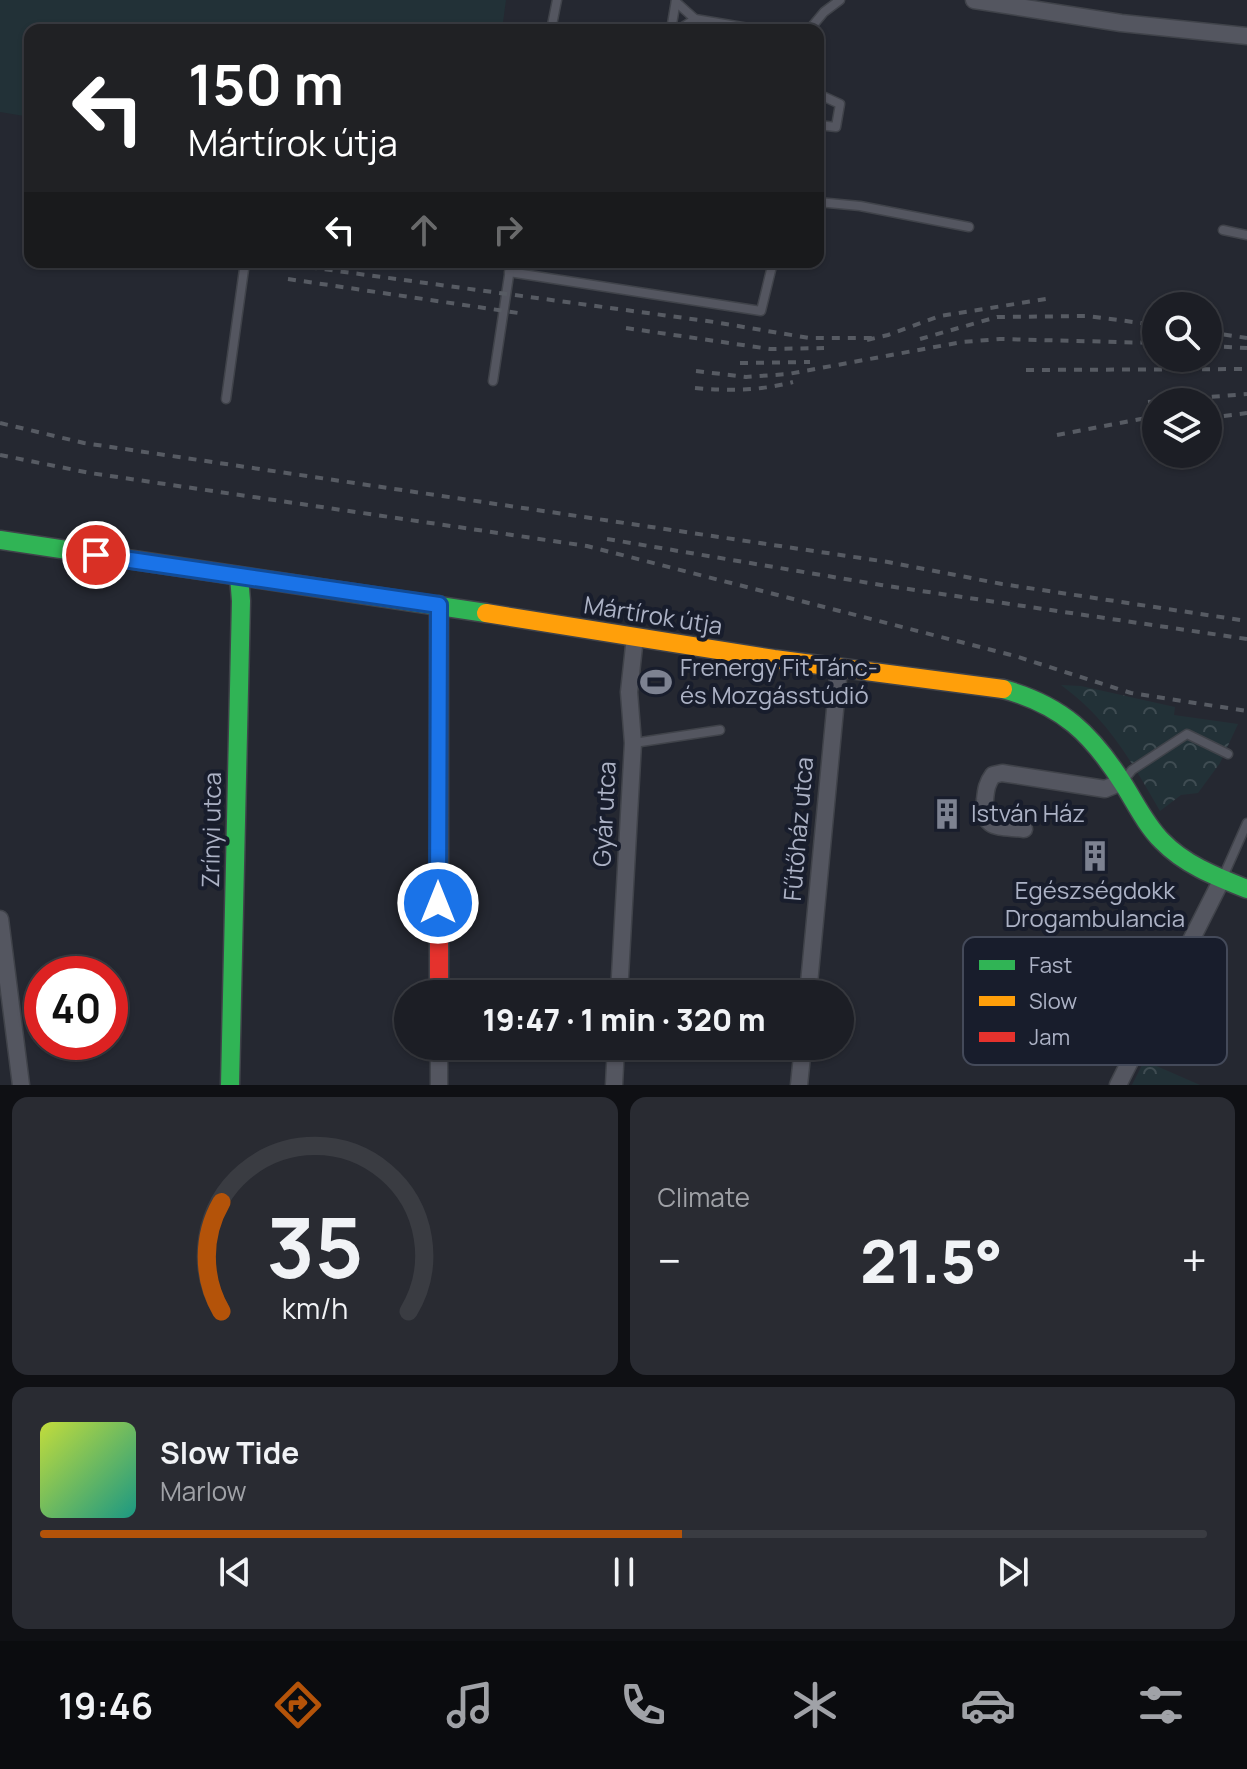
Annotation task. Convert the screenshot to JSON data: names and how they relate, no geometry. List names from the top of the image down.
{
  "streets": {
    "street": [
      "Mártírok útja",
      "Gyár utca",
      "Fűtőház utca",
      "Zrínyi utca"
    ]
  },
  "crossings": [
    ["Mártírok útja", "Gyár utca"],
    ["Mártírok útja", "Fűtőház utca"],
    ["Mártírok útja", "Zrínyi utca"]
  ],
  "places": {
    "sports": ["Frenergy Fit Tánc- és Mozgásstúdió"],
    "building": ["István Ház", "Egészségdokk Drogambulancia"]
  },
  "legend": ["Fast", "Slow", "Jam"],
  "page": {
    "turn": ["150 m", "Mártírok útja"],
    "limit": "40",
    "trip": "19:47 · 1 min · 320 m",
    "tile": "Climate",
    "heat": ["−", "21.5°", "+"],
    "song": ["Slow Tide", "Marlow"],
    "tabs": "19:46",
    "gauge": ["35", "km/h"]
  }
}
